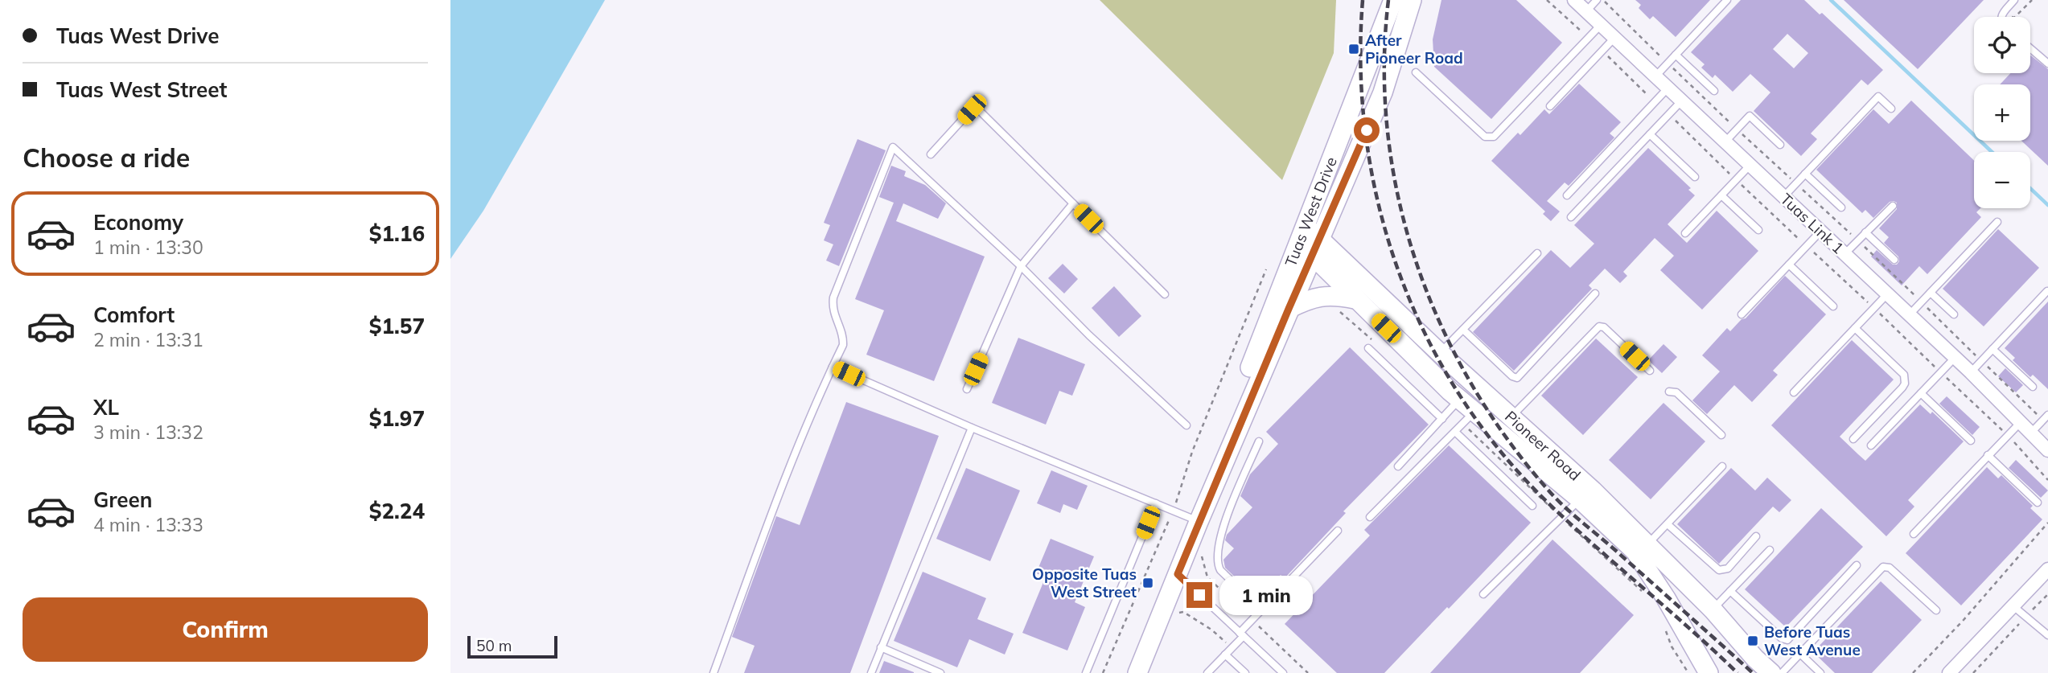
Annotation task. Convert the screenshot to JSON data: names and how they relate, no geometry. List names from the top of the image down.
{
  "streets": {
    "main road": ["Tuas West Drive", "Pioneer Road"],
    "street": ["Tuas Link 1"]
  },
  "crossings": [
    ["Tuas West Drive", "Pioneer Road"]
  ],
  "places": {
    "transit": ["After Pioneer Road", "Opposite Tuas West Street", "Before Tuas West Avenue"]
  },
  "scale_bar": "50 m",
  "page": {
    "banner": ["Tuas West Drive", "Tuas West Street"],
    "map_buttons": ["+", "−"],
    "heading": "Choose a ride",
    "list": [
      {
        "name": "Economy",
        "note": "1 min · 13:30",
        "value": "$1.16"
      },
      {
        "name": "Comfort",
        "note": "2 min · 13:31",
        "value": "$1.57"
      },
      {
        "name": "XL",
        "note": "3 min · 13:32",
        "value": "$1.97"
      },
      {
        "name": "Green",
        "note": "4 min · 13:33",
        "value": "$2.24"
      }
    ],
    "bubble": "1 min",
    "buttons": "Confirm",
    "scale": "50 m"
  }
}
